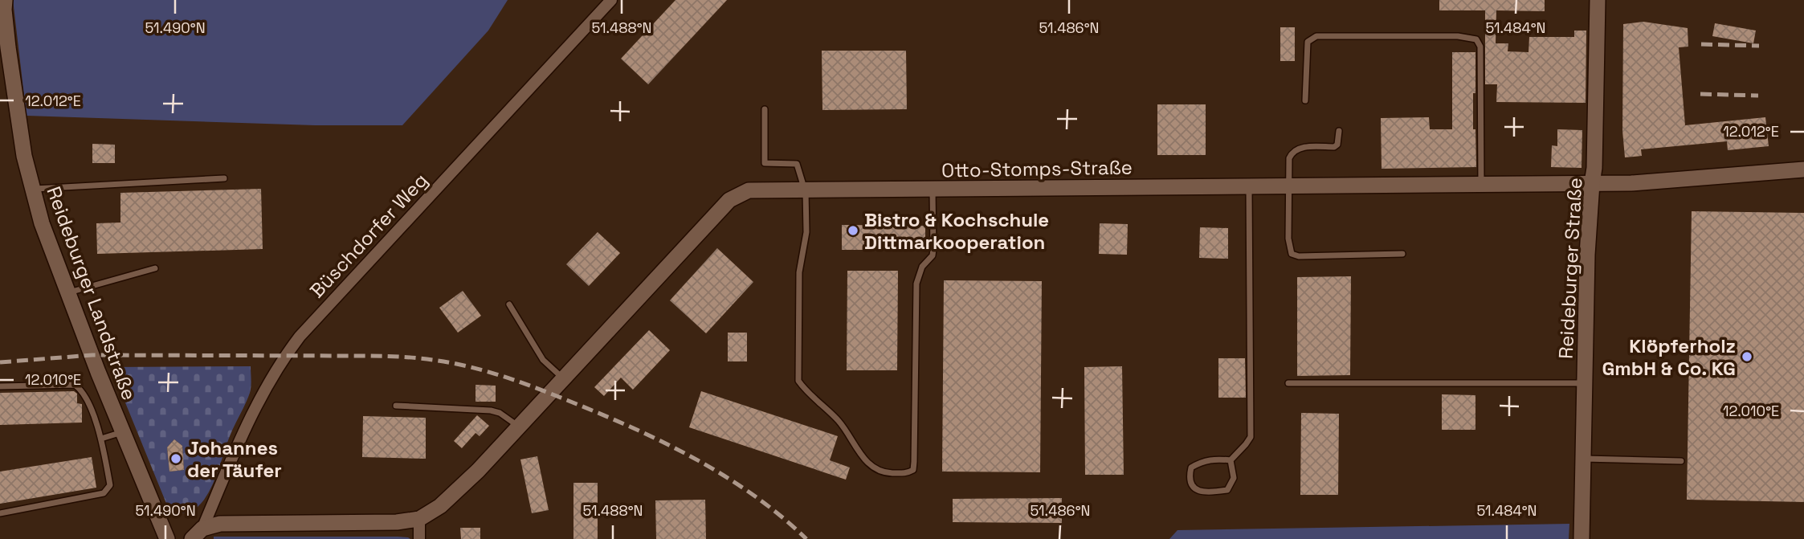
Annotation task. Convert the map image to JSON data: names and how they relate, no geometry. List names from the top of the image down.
{
  "streets": {
    "street": [
      "Otto-Stomps-Straße",
      "Büschdorfer Weg",
      "Reideburger Straße",
      "Reideburger Landstraße"
    ]
  },
  "crossings": [
    ["Otto-Stomps-Straße", "Büschdorfer Weg"],
    ["Otto-Stomps-Straße", "Reideburger Straße"]
  ],
  "places": ["Bistro & Kochschule Dittmarkooperation", "Klöpferholz GmbH & Co. KG", "Johannes der Täufer"],
  "coordinates": [
    "51.490°N",
    "51.488°N",
    "51.486°N",
    "51.484°N",
    "12.012°E",
    "12.010°E"
  ]
}
